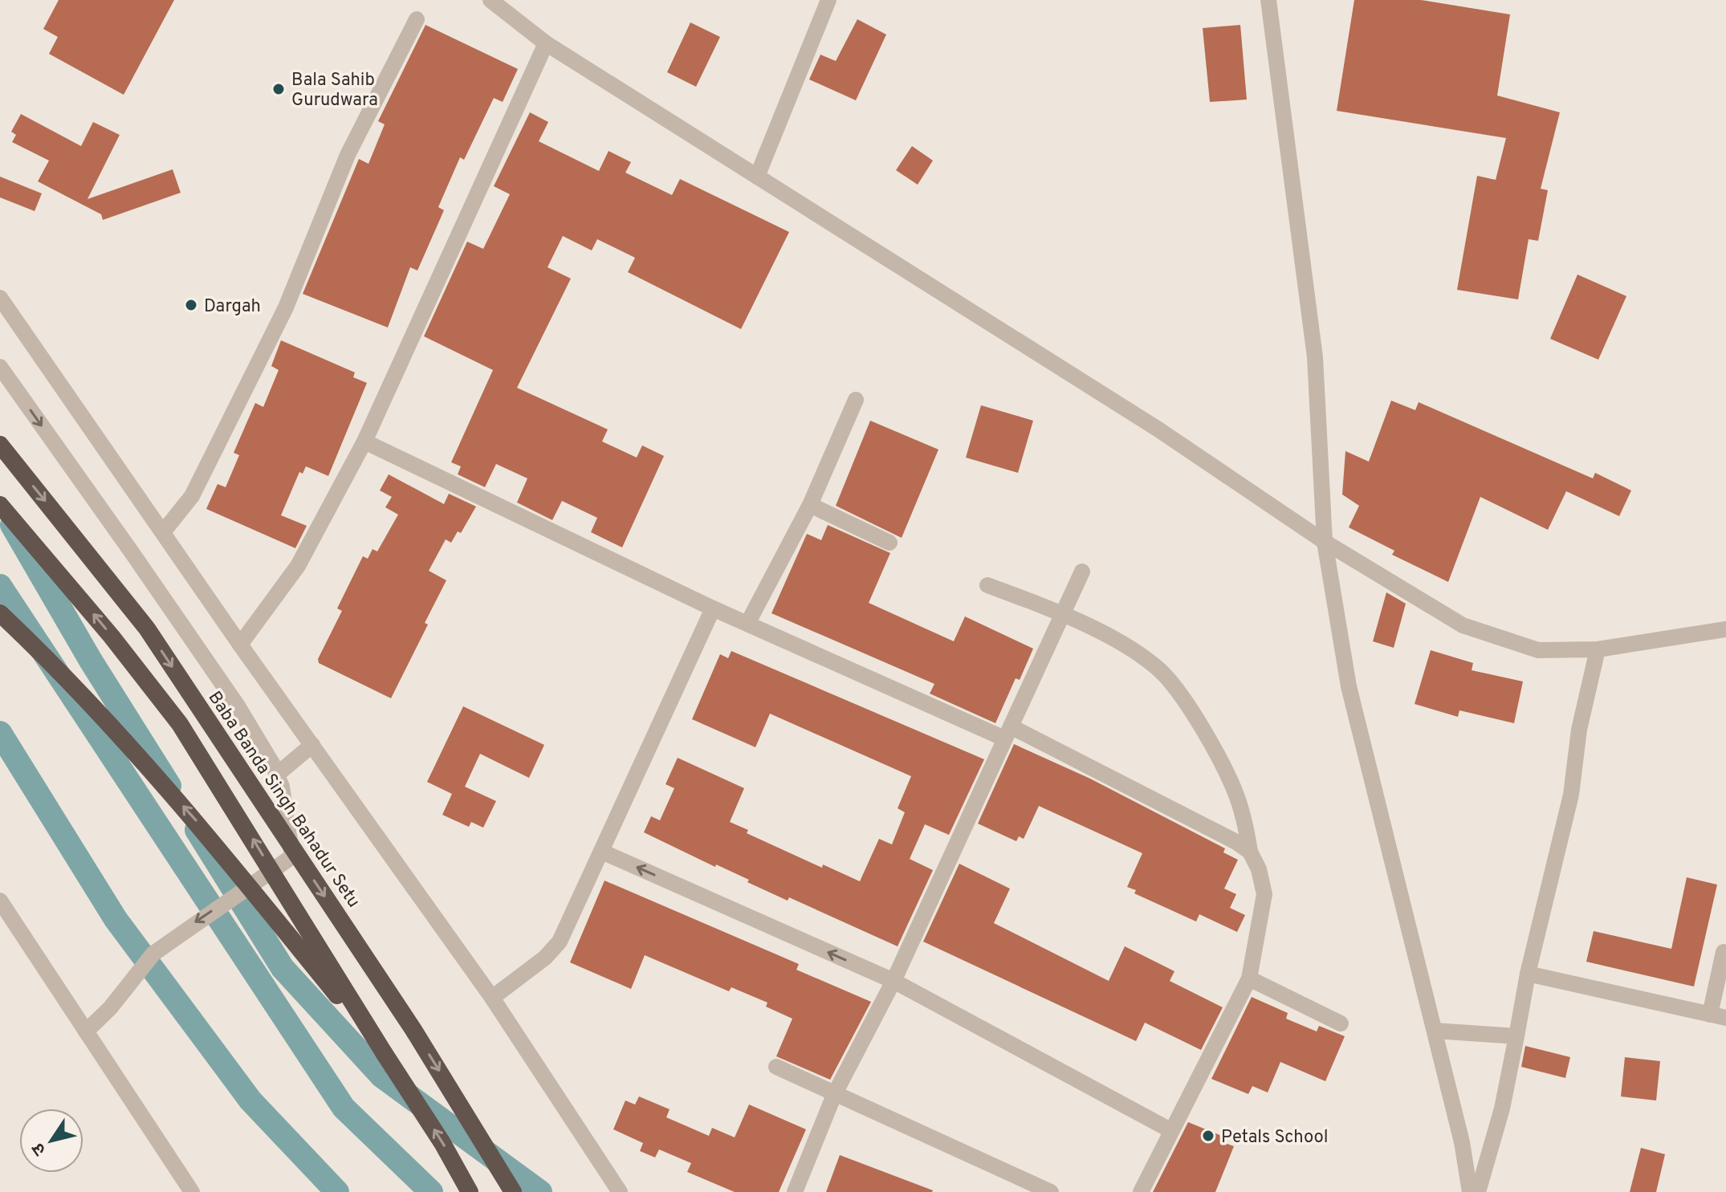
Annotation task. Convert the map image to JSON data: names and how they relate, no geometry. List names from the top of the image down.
{
  "streets": {
    "highway": ["Baba Banda Singh Bahadur Setu"]
  },
  "places": ["Bala Sahib Gurudwara", "Dargah", "Petals School"],
  "north": "bottom left"
}
